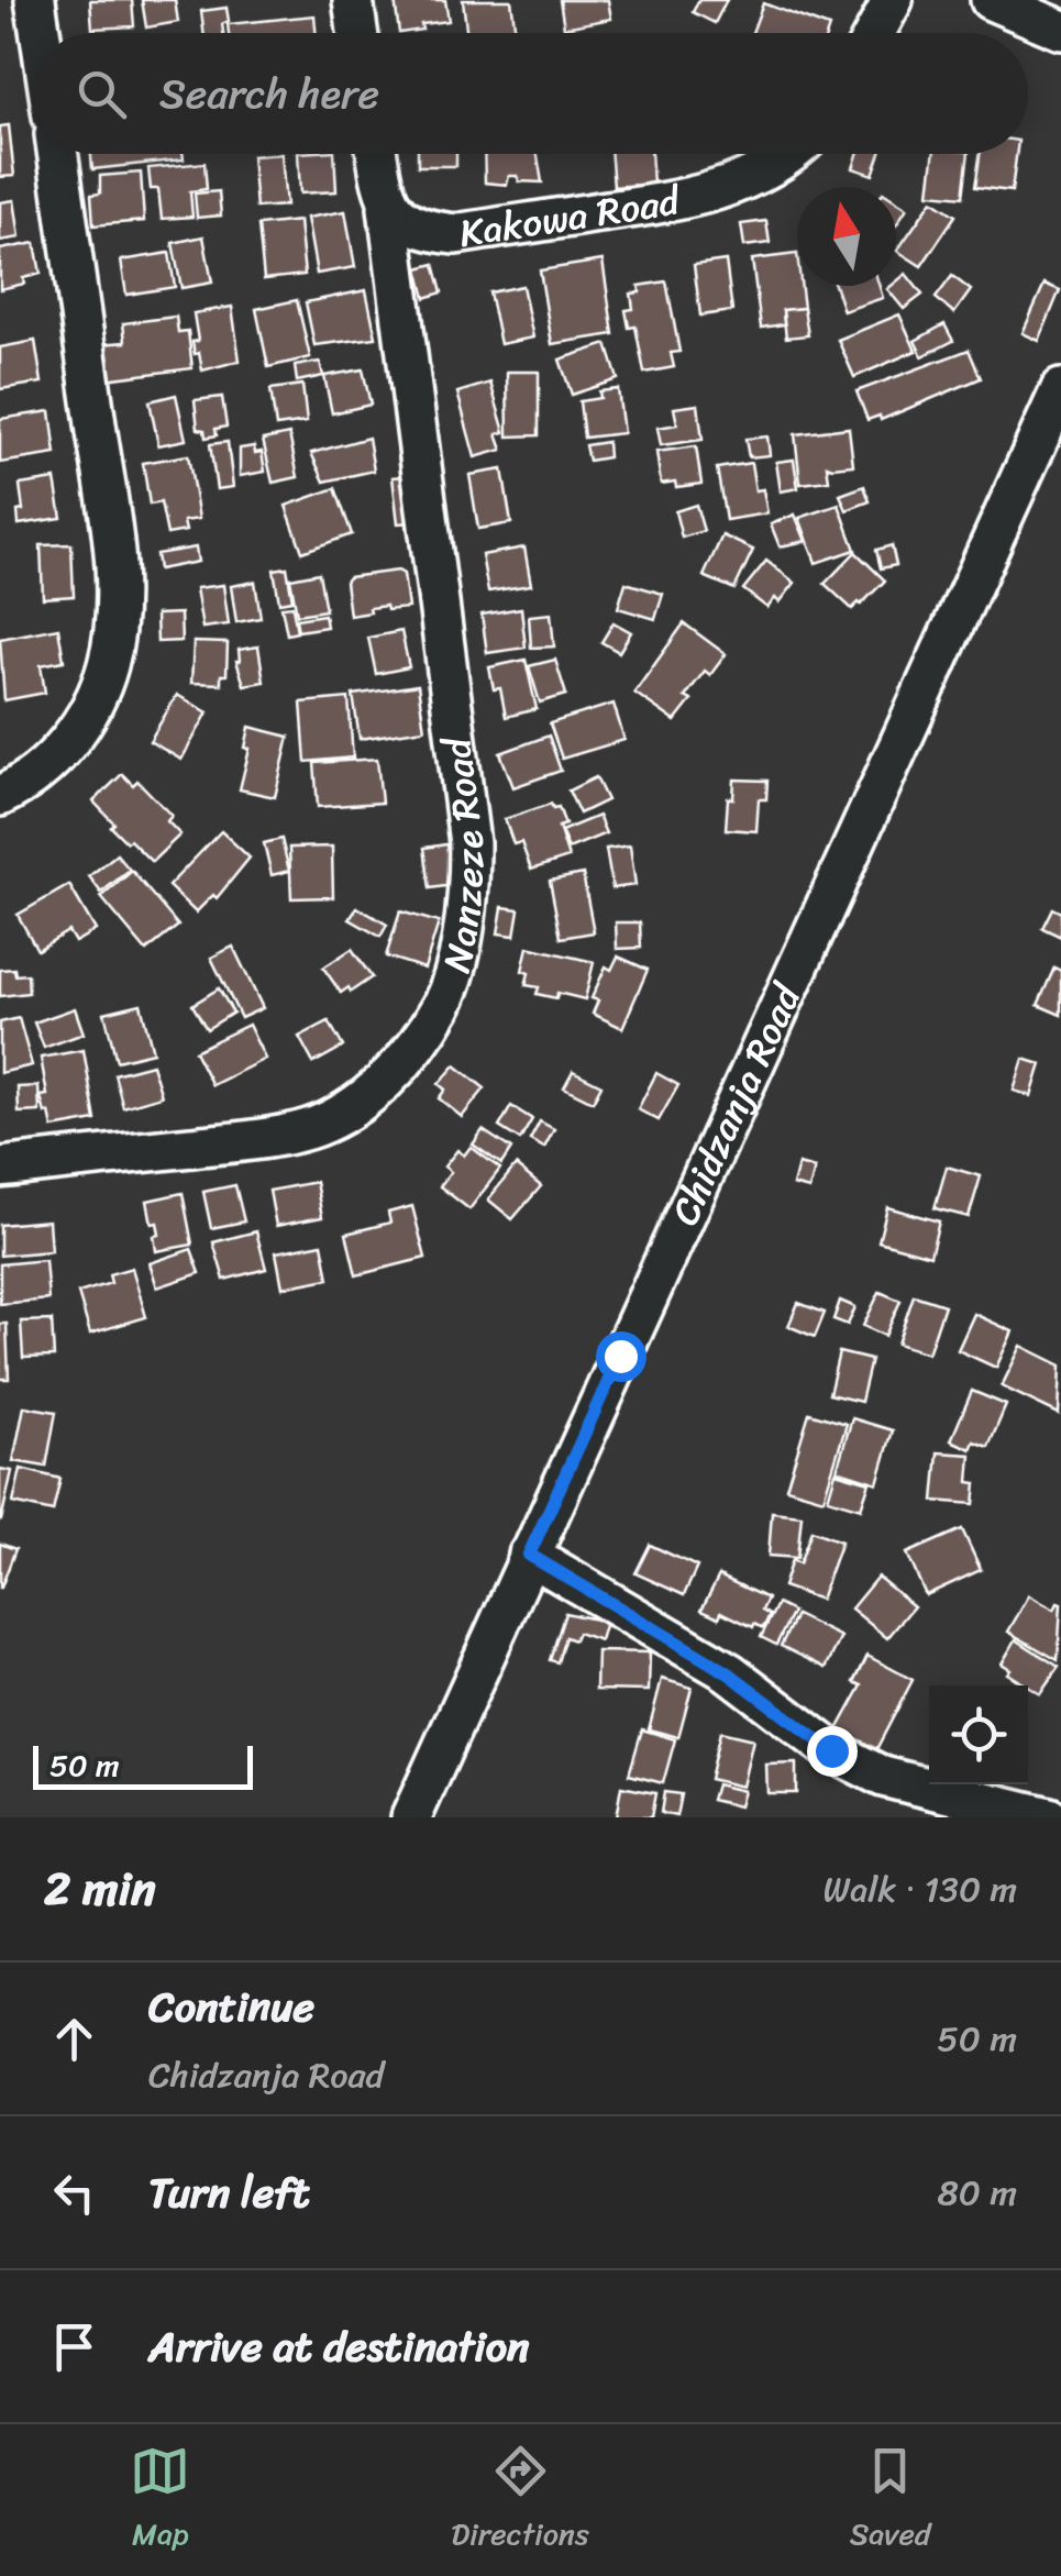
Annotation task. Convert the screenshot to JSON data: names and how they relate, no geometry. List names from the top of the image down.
{
  "streets": {
    "street": ["Kakowa Road", "Nanzeze Road", "Chidzanja Road"]
  },
  "crossings": [
    ["Kakowa Road", "Nanzeze Road"]
  ],
  "scale_bar": "50 m",
  "north": "top",
  "page": {
    "search": "Search here",
    "scale": "50 m",
    "heading": ["2 min", "Walk · 130 m"],
    "list": [
      ["Continue", "Chidzanja Road", "50 m"],
      ["Turn left", "80 m"],
      "Arrive at destination"
    ],
    "nav": ["Map", "Directions", "Saved"]
  }
}
